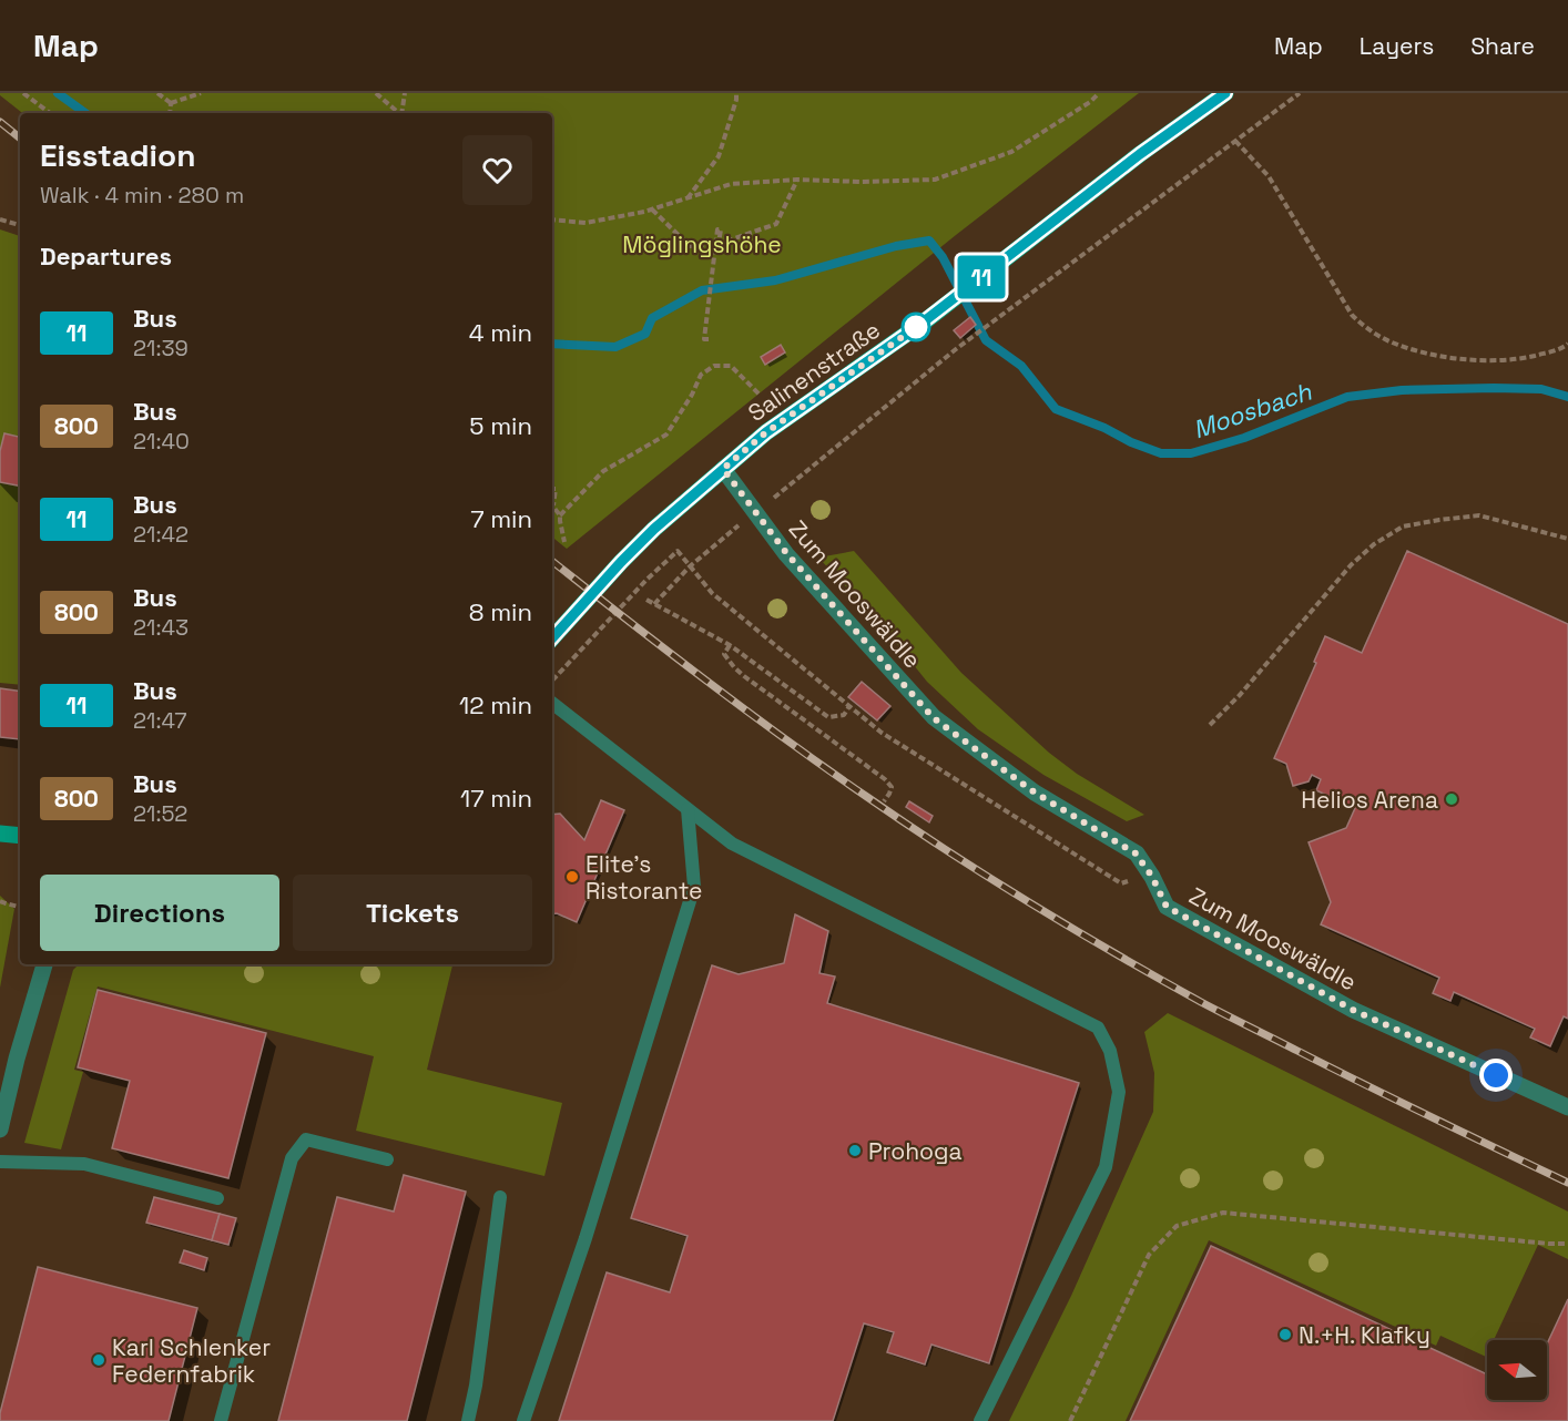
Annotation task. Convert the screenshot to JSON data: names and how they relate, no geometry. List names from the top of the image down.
{
  "streets": {
    "street": ["Salinenstraße", "Zum Mooswäldle"]
  },
  "crossings": [
    ["Salinenstraße", "Zum Mooswäldle"]
  ],
  "water": ["Moosbach"],
  "parks": ["Möglingshöhe"],
  "places": [
    "Helios Arena",
    "Elite's Ristorante",
    "Prohoga",
    "N.+H. Klafky",
    "Karl Schlenker Federnfabrik"
  ],
  "lines": ["bus line 11"],
  "north": "left",
  "page": {
    "header": "Map",
    "nav": ["Map", "Layers", "Share"],
    "on_map": "11",
    "heading": [
      ["Eisstadion", "Walk · 4 min · 280 m"],
      "Departures"
    ],
    "list": [
      {
        "mark": "11",
        "name": "Bus",
        "note": "21:39",
        "value": "4 min"
      },
      {
        "mark": "800",
        "name": "Bus",
        "note": "21:40",
        "value": "5 min"
      },
      {
        "mark": "11",
        "name": "Bus",
        "note": "21:42",
        "value": "7 min"
      },
      {
        "mark": "800",
        "name": "Bus",
        "note": "21:43",
        "value": "8 min"
      },
      {
        "mark": "11",
        "name": "Bus",
        "note": "21:47",
        "value": "12 min"
      },
      {
        "mark": "800",
        "name": "Bus",
        "note": "21:52",
        "value": "17 min"
      }
    ],
    "buttons": ["Directions", "Tickets"]
  }
}
